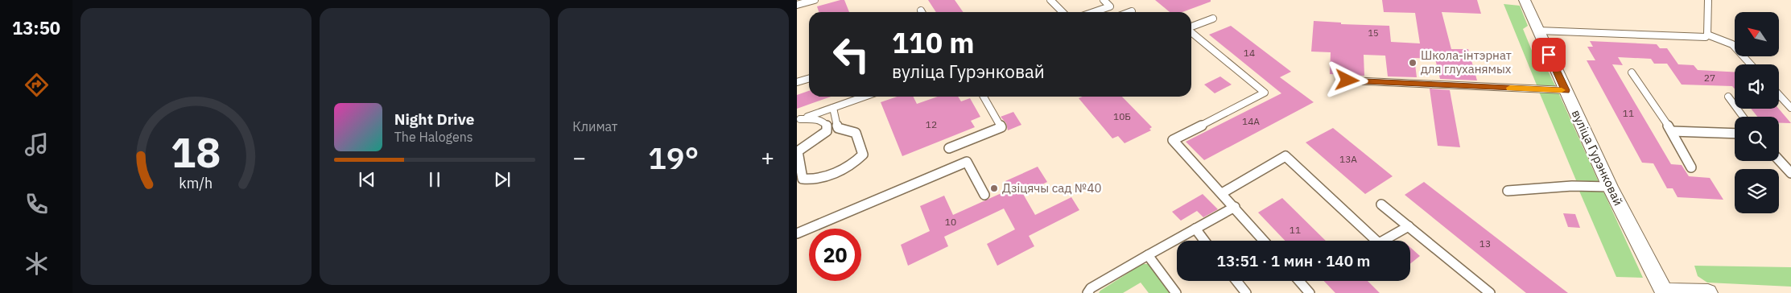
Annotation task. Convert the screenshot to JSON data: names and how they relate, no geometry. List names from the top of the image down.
{
  "streets": {
    "street": ["вуліца Гурэнковай"]
  },
  "places": ["Школа-інтэрнат для глуханямых", "Дзіцячы сад №40"],
  "house_numbers": [
    "15",
    "14",
    "27",
    "11",
    "10Б",
    "14А",
    "12",
    "13А",
    "10",
    "11",
    "13"
  ],
  "north": "top left",
  "page": {
    "tabs": "13:50",
    "tile": "Климат",
    "turn": ["110 m", "вуліца Гурэнковай"],
    "song": ["Night Drive", "The Halogens"],
    "heat": ["−", "19°", "+"],
    "limit": "20",
    "trip": "13:51 · 1 мин · 140 m",
    "gauge": ["18", "km/h"]
  }
}
